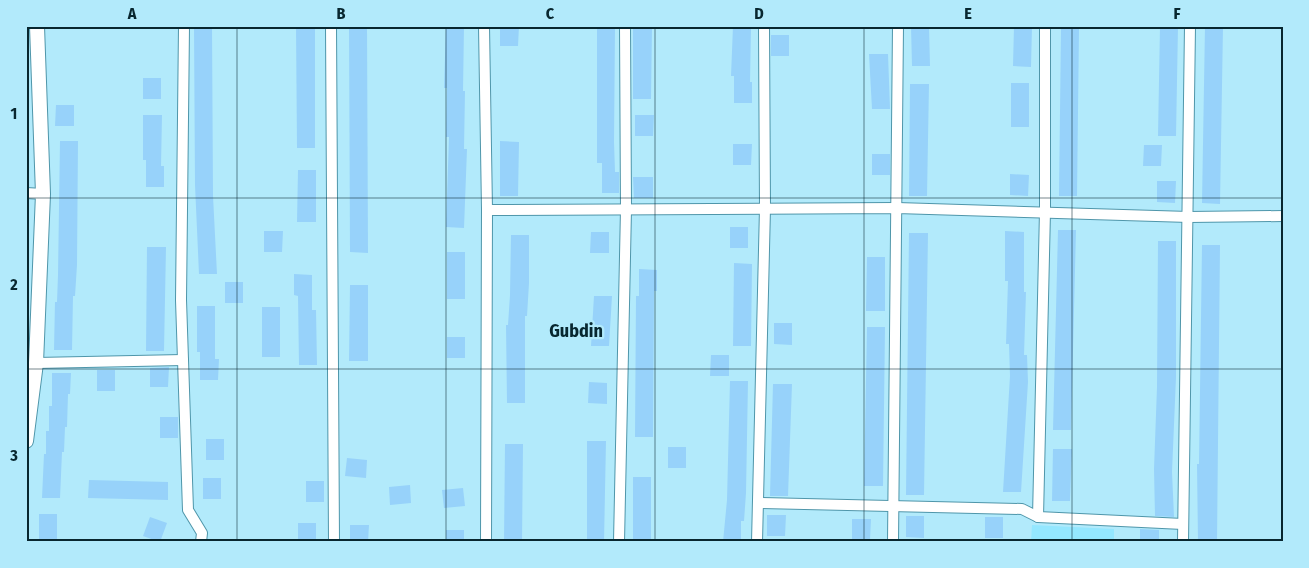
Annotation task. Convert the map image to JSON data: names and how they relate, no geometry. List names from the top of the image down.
{
  "districts": ["Gubdin"],
  "grid": {
    "columns": [
      "A",
      "B",
      "C",
      "D",
      "E",
      "F"
    ],
    "rows": ["1", "2", "3"]
  }
}
